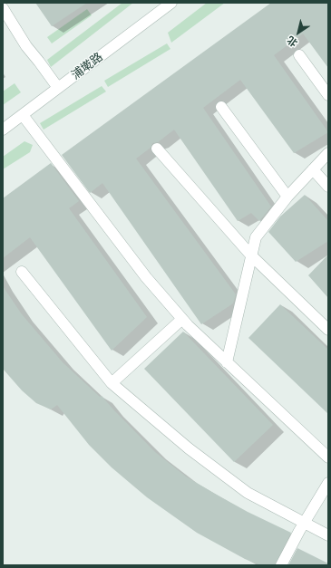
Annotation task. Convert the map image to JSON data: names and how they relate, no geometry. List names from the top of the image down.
{
  "streets": {
    "street": ["浦墘路"]
  },
  "north": "bottom left"
}
